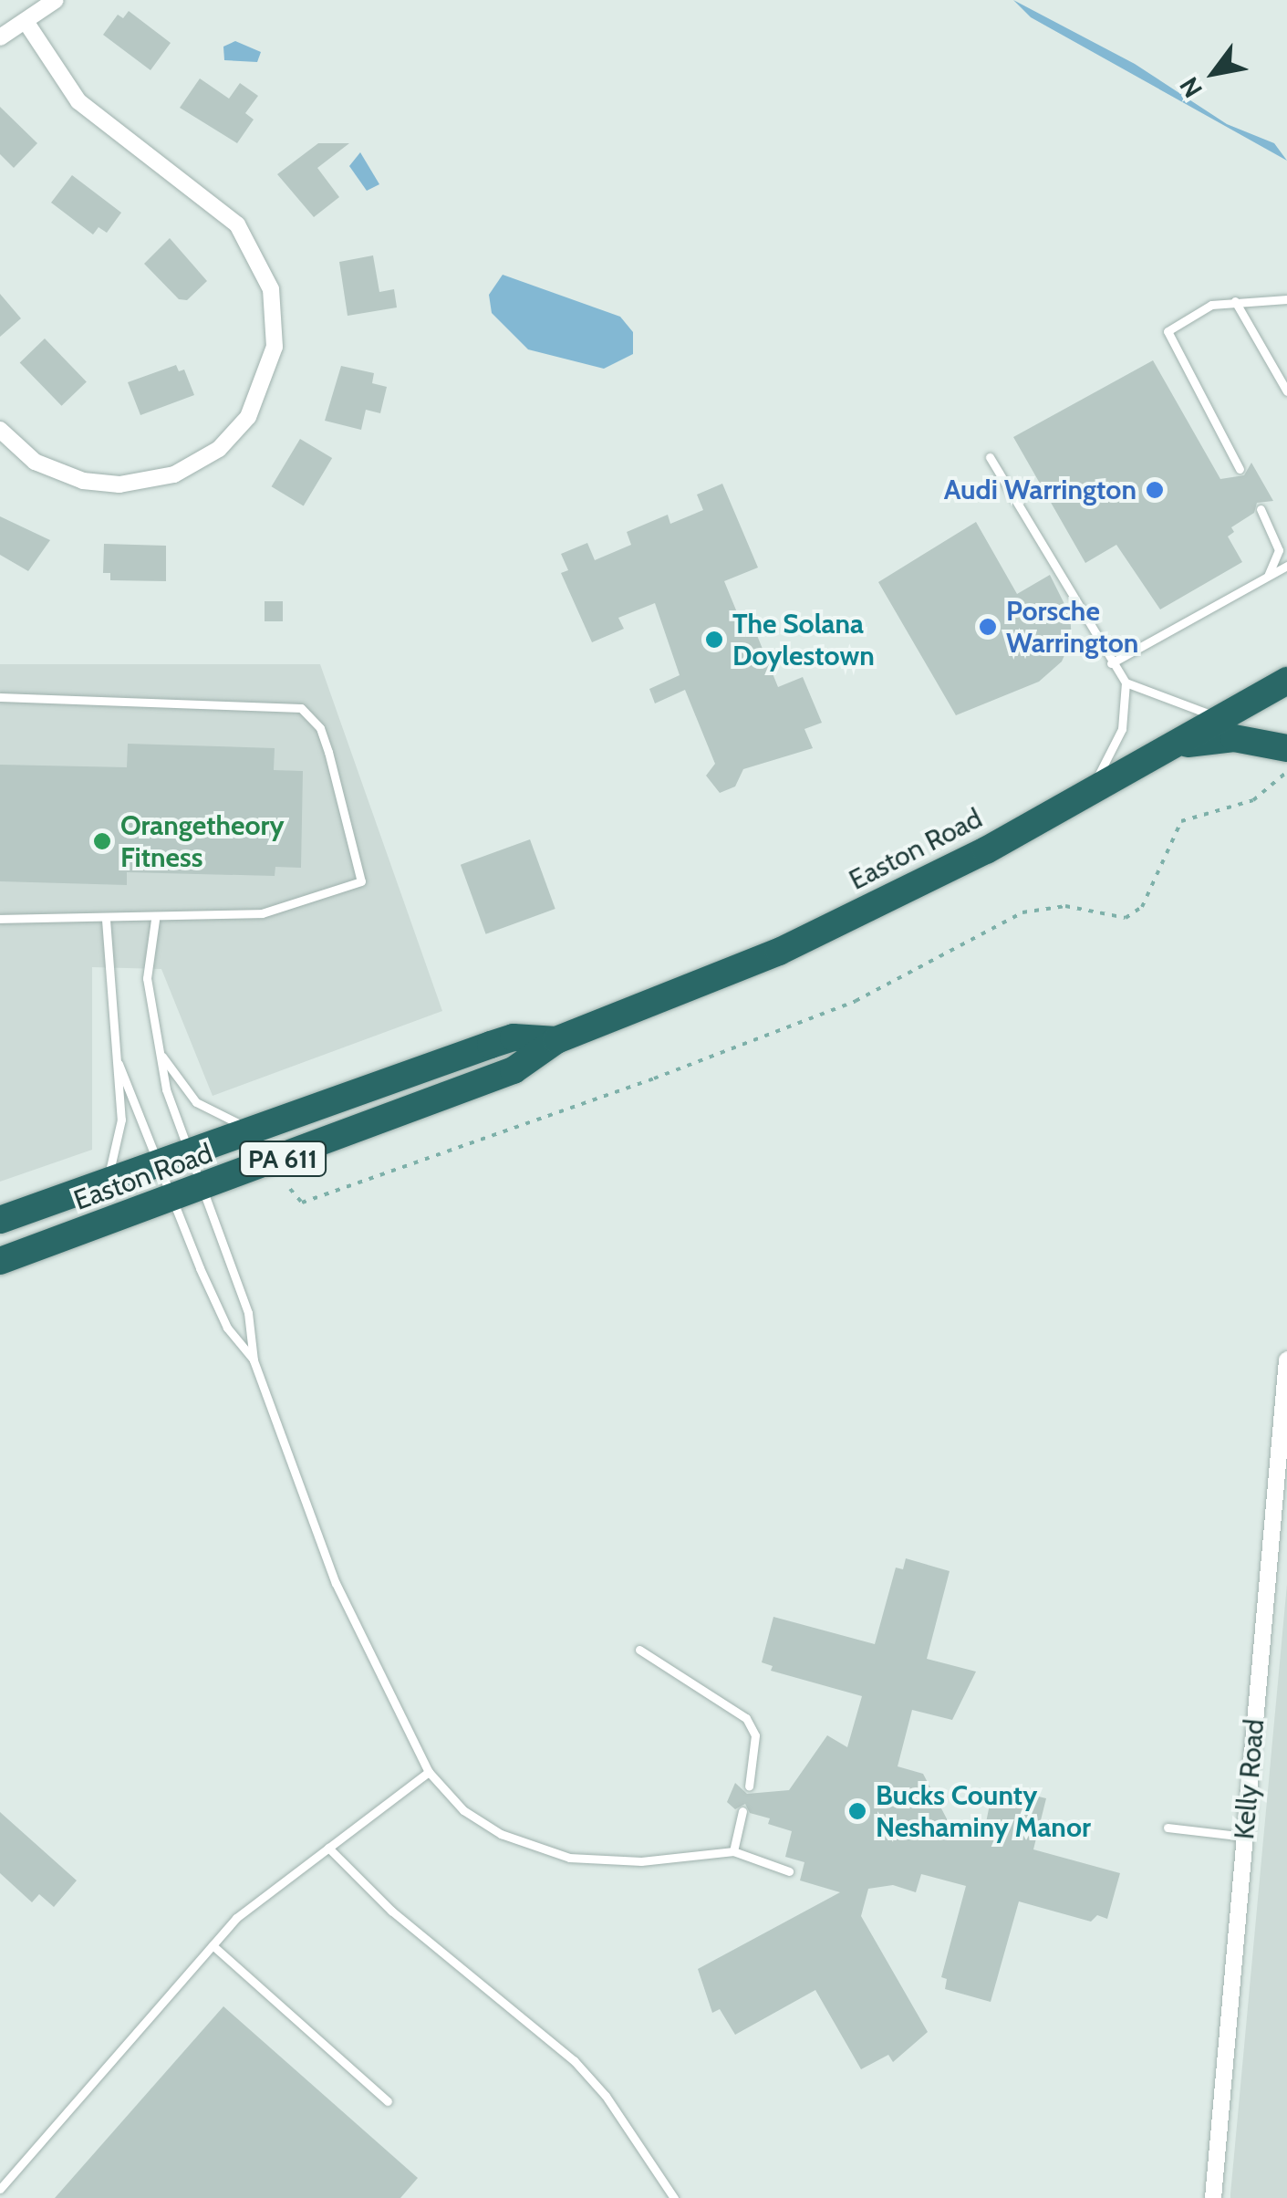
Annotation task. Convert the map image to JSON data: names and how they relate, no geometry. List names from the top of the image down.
{
  "streets": {
    "highway": ["Easton Road", "PA 611"],
    "street": ["Kelly Road"]
  },
  "places": [
    "Audi Warrington",
    "Porsche Warrington",
    "The Solana Doylestown",
    "Orangetheory Fitness",
    "Bucks County Neshaminy Manor"
  ],
  "north": "bottom left"
}
